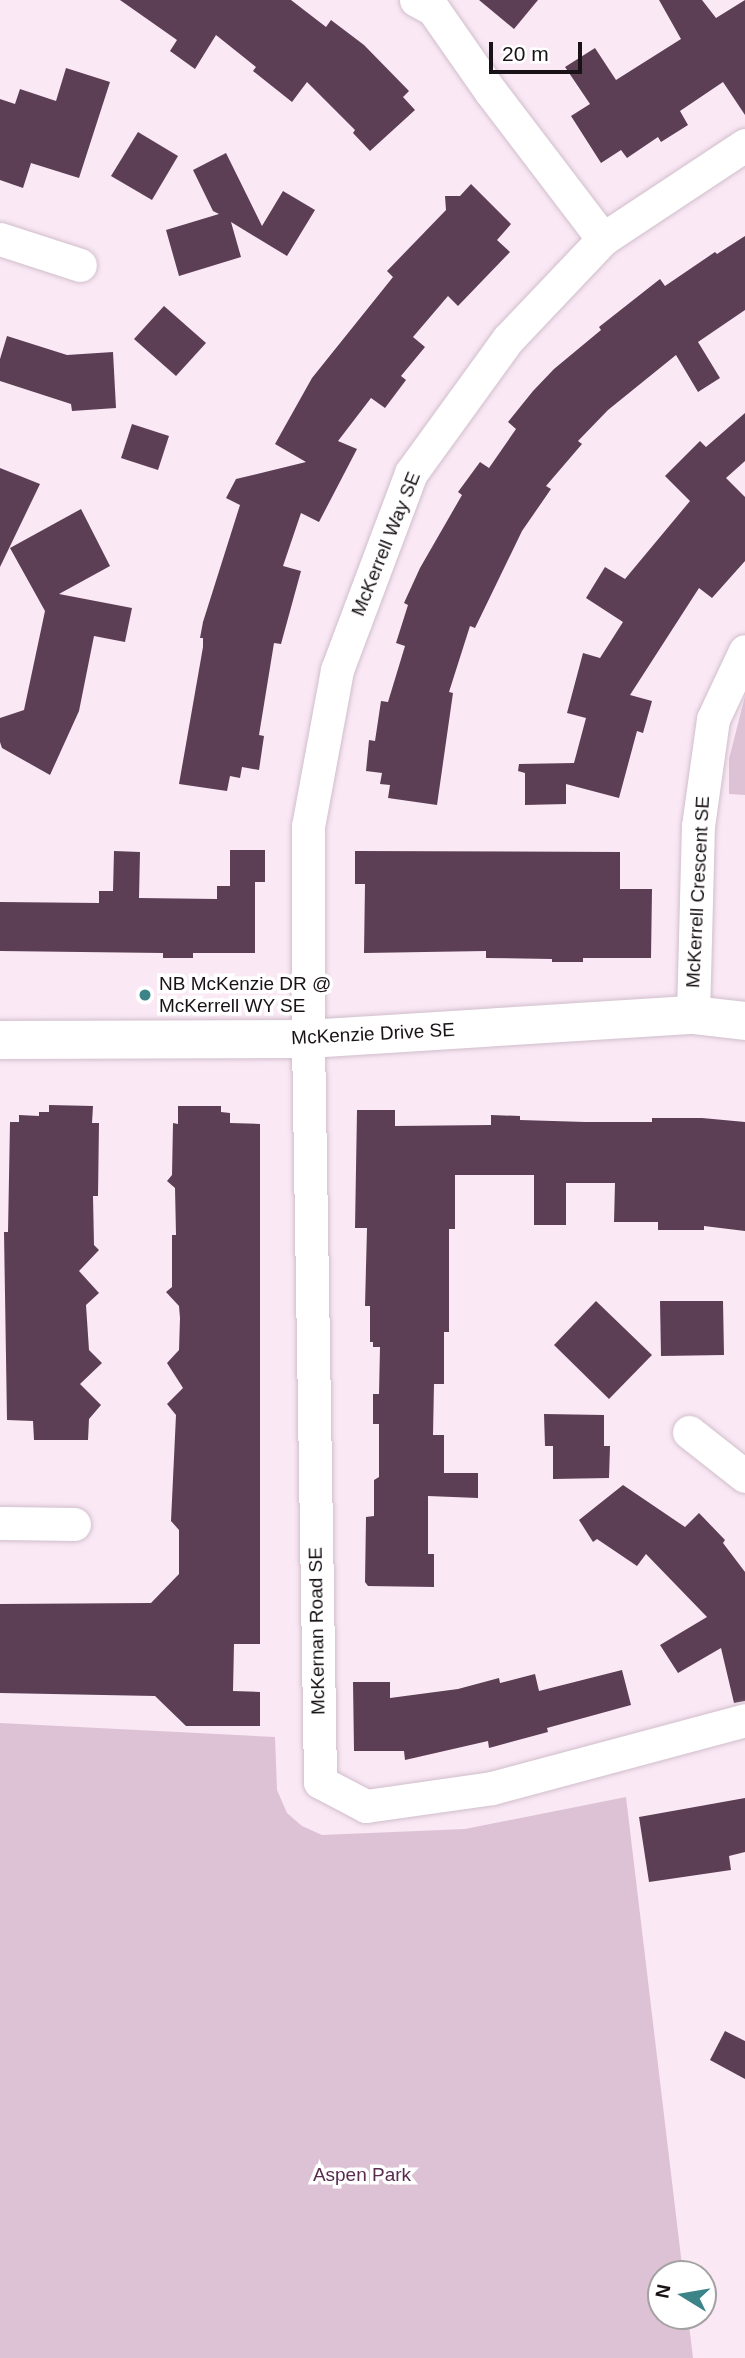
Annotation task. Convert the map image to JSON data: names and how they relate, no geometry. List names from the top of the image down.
{
  "streets": {
    "street": [
      "McKerrell Way SE",
      "McKerrell Crescent SE",
      "McKenzie Drive SE",
      "McKernan Road SE"
    ]
  },
  "crossings": [
    ["McKerrell Way SE", "McKenzie Drive SE"],
    ["McKerrell Way SE", "McKernan Road SE"],
    ["McKerrell Crescent SE", "McKenzie Drive SE"],
    ["McKenzie Drive SE", "McKernan Road SE"]
  ],
  "parks": ["Aspen Park"],
  "places": ["NB McKenzie DR @ McKerrell WY SE"],
  "scale_bar": "20 m",
  "north": "left"
}
